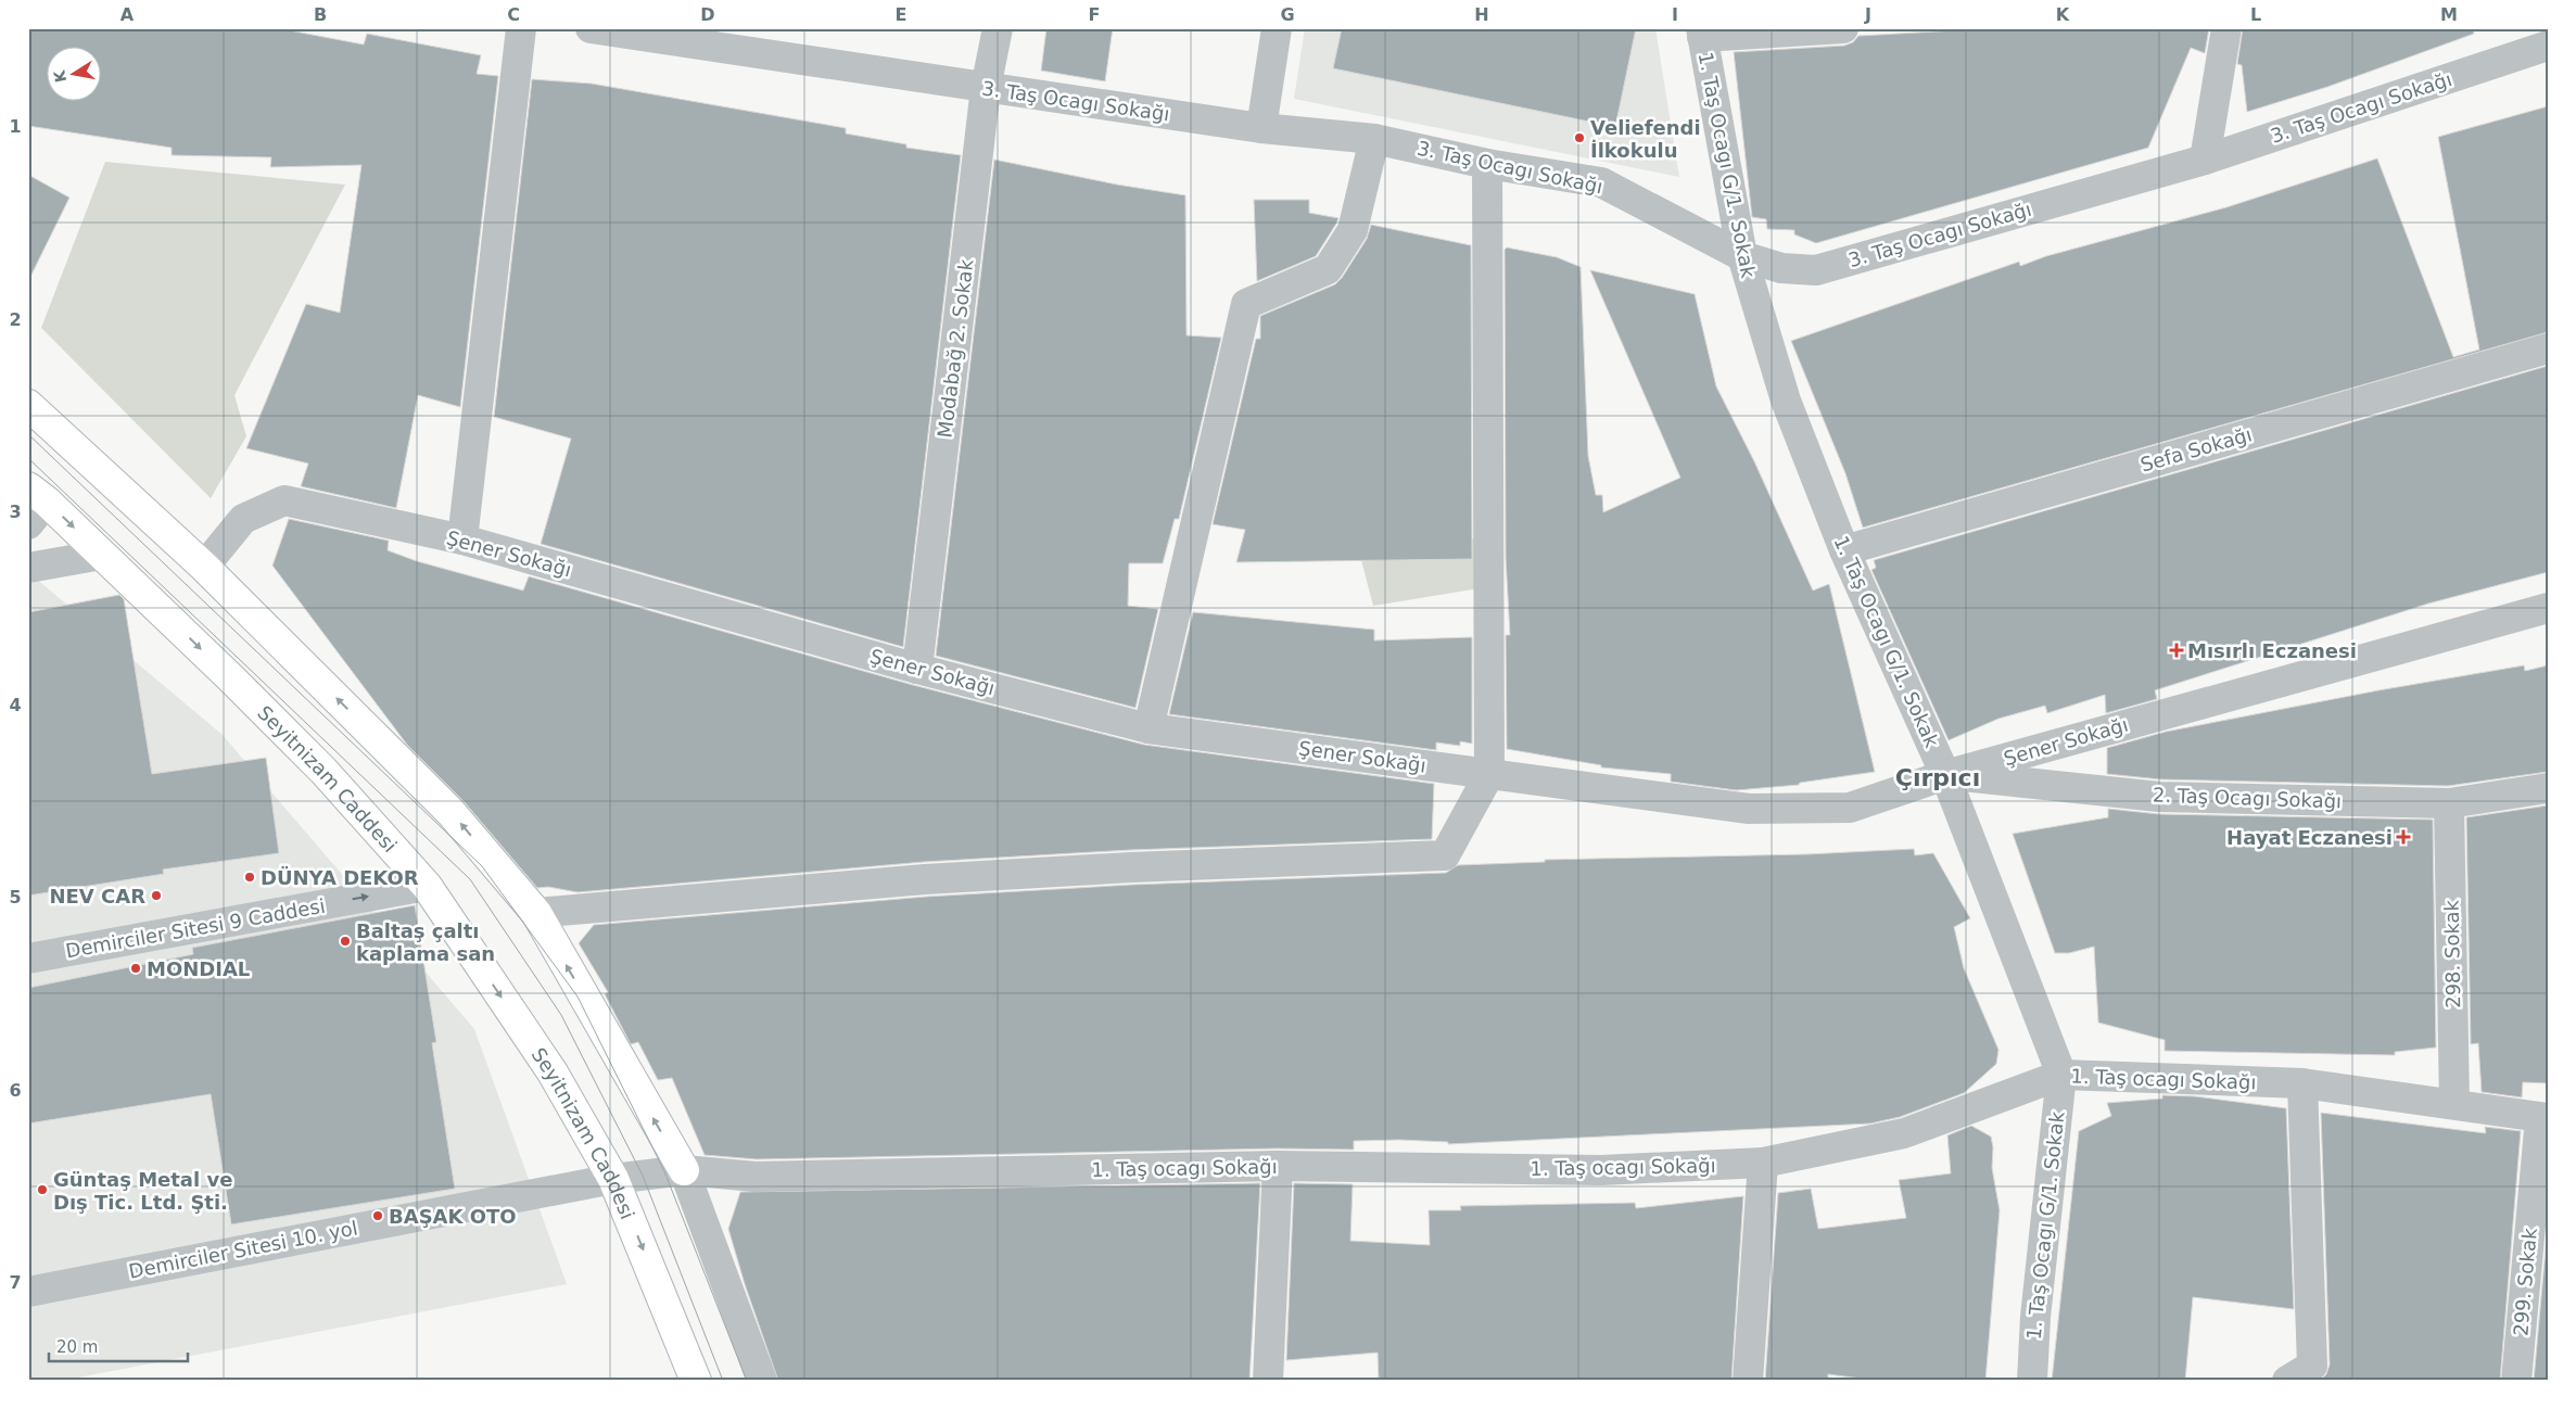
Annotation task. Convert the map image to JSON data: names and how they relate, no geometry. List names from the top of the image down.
{
  "streets": {
    "main road": ["Seyitnizam Caddesi"],
    "street": [
      "3. Taş Ocagı Sokağı",
      "1. Taş Ocagı G/1. Sokak",
      "Modabağ 2. Sokak",
      "Sefa Sokağı",
      "Şener Sokağı",
      "2. Taş Ocagı Sokağı",
      "Demirciler Sitesi 9 Caddesi",
      "298. Sokak",
      "1. Taş ocagı Sokağı",
      "Demirciler Sitesi 10. yol",
      "299. Sokak"
    ]
  },
  "crossings": [
    ["3. Taş Ocagı Sokağı", "1. Taş Ocagı G/1. Sokak"],
    ["3. Taş Ocagı Sokağı", "Modabağ 2. Sokak"],
    ["1. Taş Ocagı G/1. Sokak", "Sefa Sokağı"],
    ["1. Taş Ocagı G/1. Sokak", "Şener Sokağı"],
    ["1. Taş Ocagı G/1. Sokak", "2. Taş Ocagı Sokağı"],
    ["1. Taş Ocagı G/1. Sokak", "1. Taş ocagı Sokağı"],
    ["Modabağ 2. Sokak", "Şener Sokağı"],
    ["Şener Sokağı", "2. Taş Ocagı Sokağı"],
    ["Seyitnizam Caddesi", "Demirciler Sitesi 9 Caddesi"],
    ["Seyitnizam Caddesi", "Demirciler Sitesi 10. yol"],
    ["2. Taş Ocagı Sokağı", "298. Sokak"],
    ["298. Sokak", "1. Taş ocagı Sokağı"],
    ["1. Taş ocagı Sokağı", "Demirciler Sitesi 10. yol"],
    ["1. Taş ocagı Sokağı", "299. Sokak"]
  ],
  "one_way": ["Demirciler Sitesi 9 Caddesi"],
  "districts": ["Çırpıcı"],
  "places": {
    "other": [
      "Veliefendi İlkokulu",
      "DÜNYA DEKOR",
      "NEV CAR",
      "Baltaş çaltı kaplama san",
      "MONDIAL",
      "Güntaş Metal ve Dış Tic. Ltd. Şti.",
      "BAŞAK OTO"
    ],
    "health": ["Mısırlı Eczanesi", "Hayat Eczanesi"]
  },
  "scale_bar": "20 m",
  "north": "left",
  "grid": {
    "columns": [
      "A",
      "B",
      "C",
      "D",
      "E",
      "F",
      "G",
      "H",
      "I",
      "J",
      "K",
      "L",
      "M"
    ],
    "rows": [
      "1",
      "2",
      "3",
      "4",
      "5",
      "6",
      "7"
    ]
  }
}
